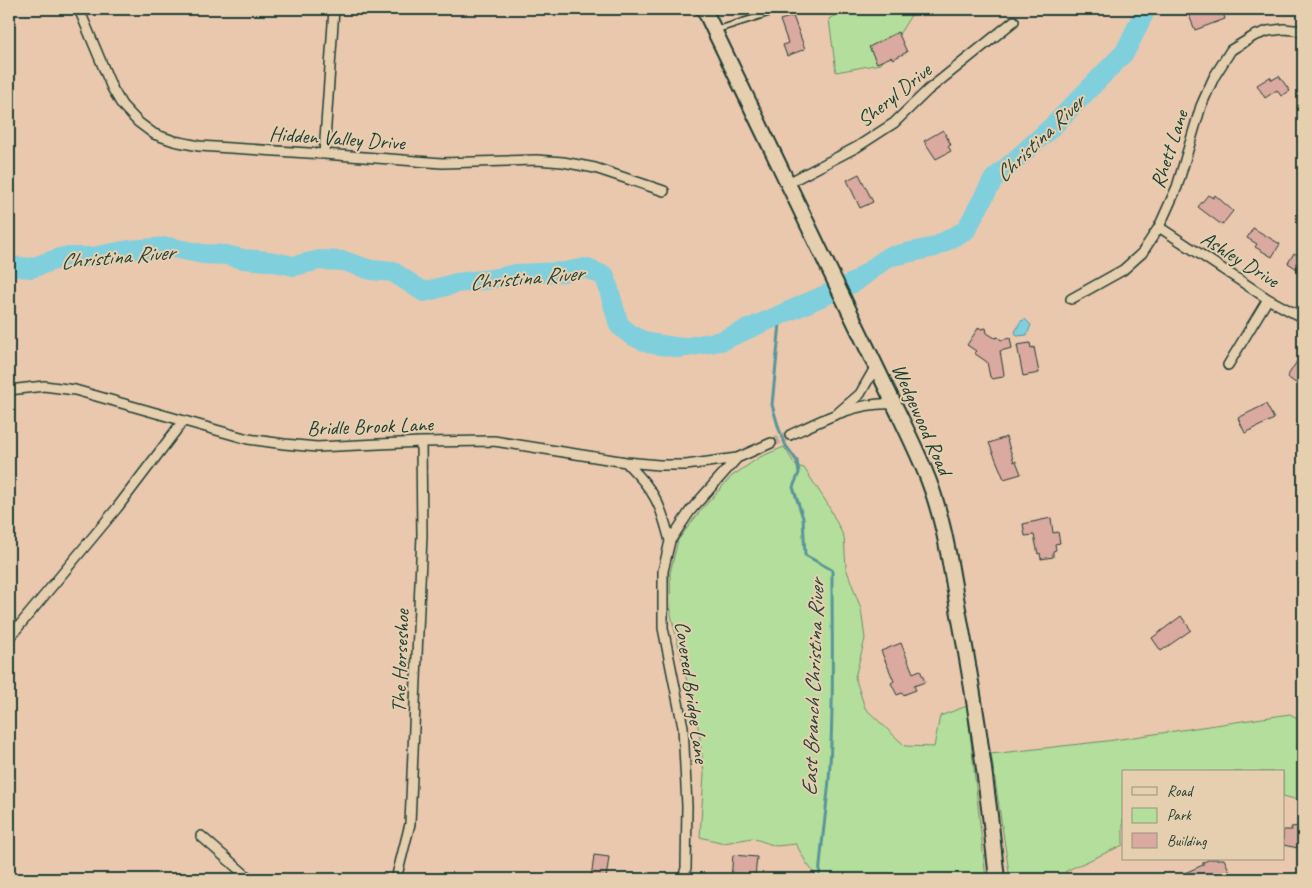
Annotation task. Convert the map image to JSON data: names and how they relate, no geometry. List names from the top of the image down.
{
  "streets": {
    "street": [
      "Sheryl Drive",
      "Hidden Valley Drive",
      "Rhett Lane",
      "Ashley Drive",
      "Wedgewood Road",
      "Bridle Brook Lane",
      "The Horseshoe",
      "Covered Bridge Lane"
    ]
  },
  "crossings": [
    ["Sheryl Drive", "Wedgewood Road"],
    ["Rhett Lane", "Ashley Drive"],
    ["Bridle Brook Lane", "The Horseshoe"],
    ["Bridle Brook Lane", "Covered Bridge Lane"]
  ],
  "water": ["Christina River", "East Branch Christina River"],
  "legend": ["Road", "Park", "Building"]
}
